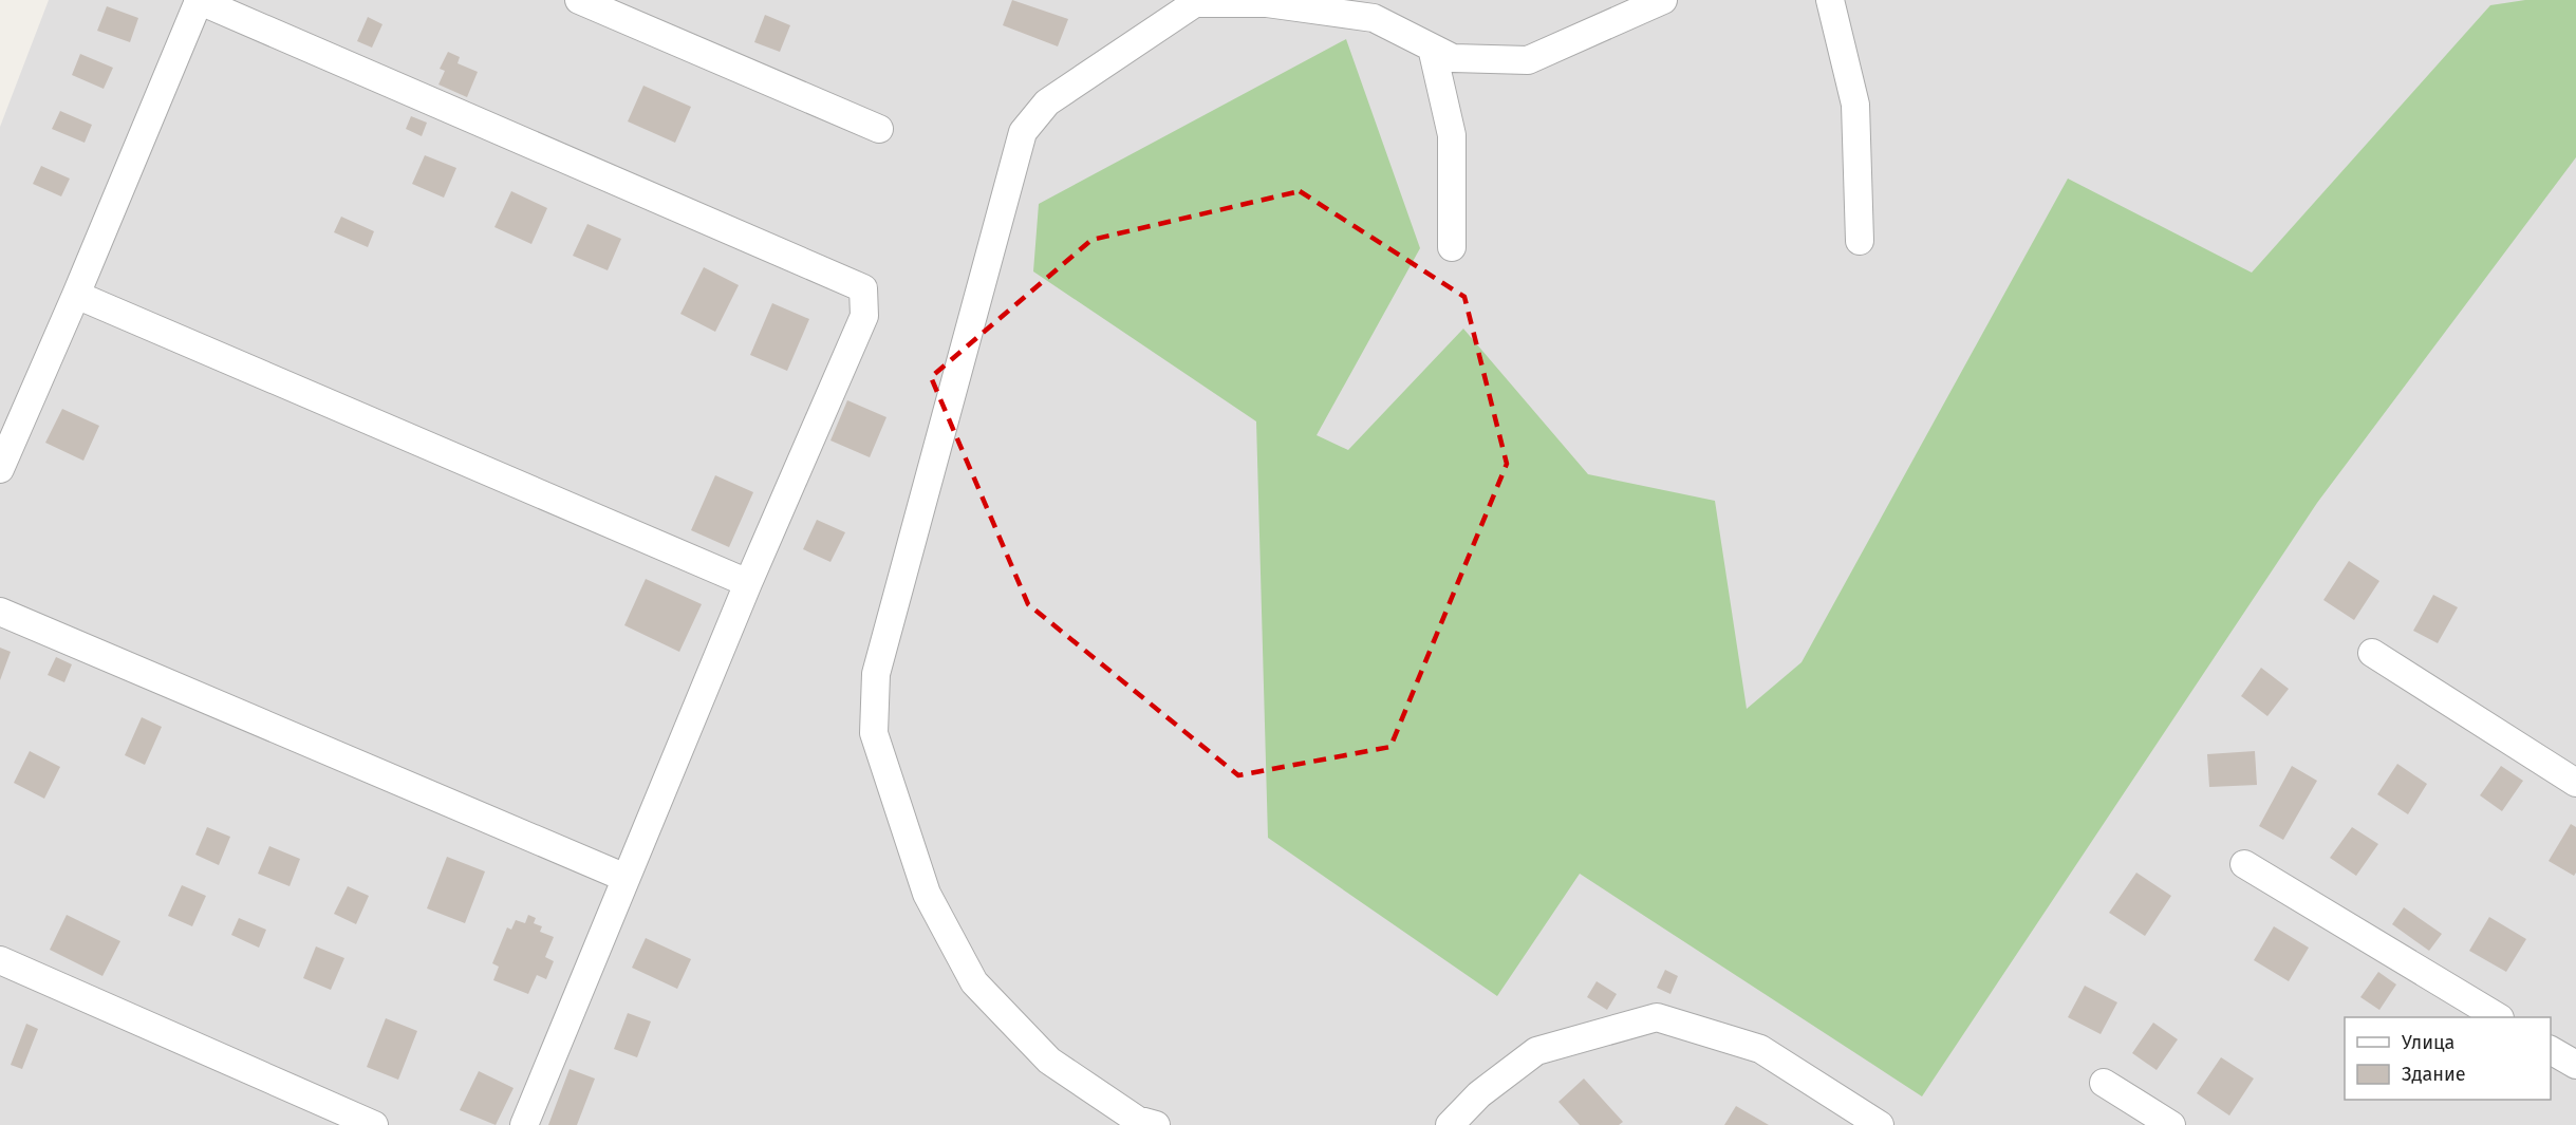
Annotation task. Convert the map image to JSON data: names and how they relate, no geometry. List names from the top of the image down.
{
  "legend": ["Улица", "Здание"]
}
